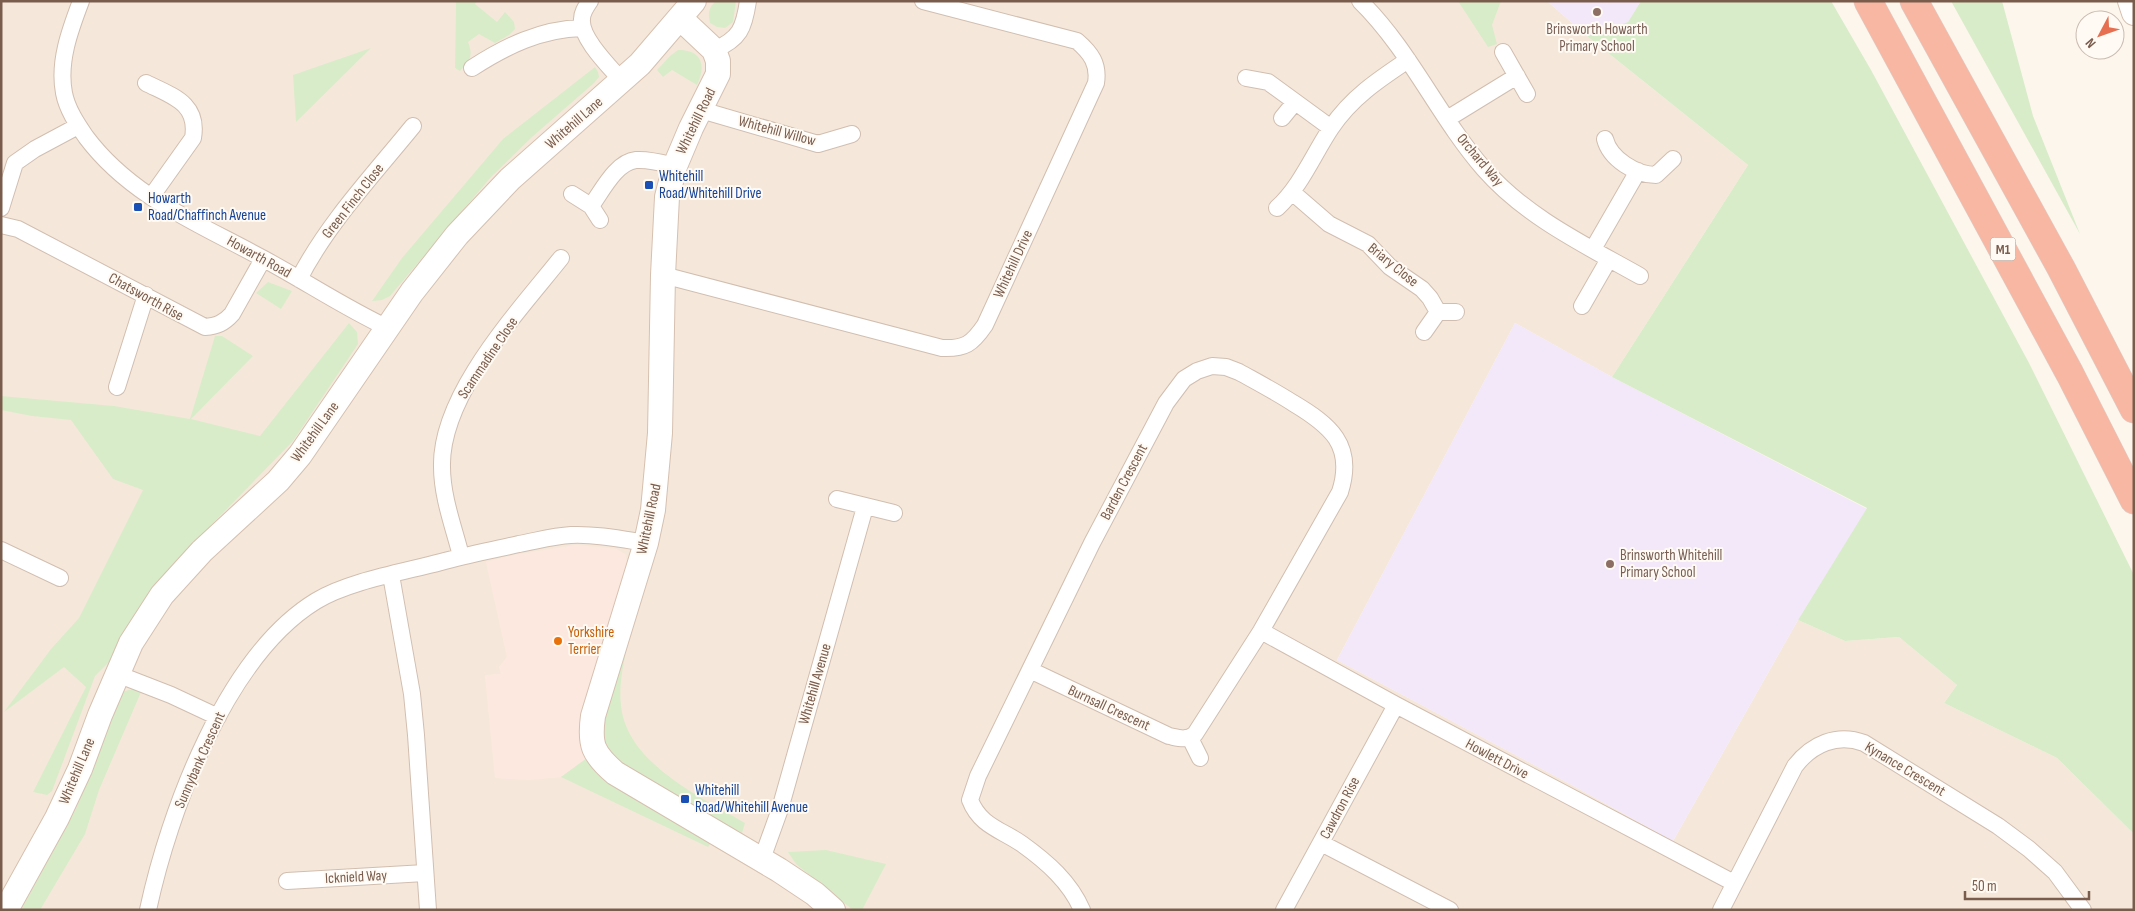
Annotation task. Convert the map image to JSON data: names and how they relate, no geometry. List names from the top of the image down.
{
  "streets": {
    "highway": ["M1"],
    "main road": ["Whitehill Road", "Whitehill Lane"],
    "street": [
      "Whitehill Willow",
      "Orchard Way",
      "Green Finch Close",
      "Howarth Road",
      "Whitehill Drive",
      "Briary Close",
      "Chatsworth Rise",
      "Scammadine Close",
      "Barden Crescent",
      "Whitehill Avenue",
      "Burnsall Crescent",
      "Howlett Drive",
      "Sunnybank Crescent",
      "Kynance Crescent",
      "Cawdron Rise",
      "Icknield Way"
    ]
  },
  "crossings": [
    ["Whitehill Road", "Whitehill Willow"],
    ["Whitehill Road", "Whitehill Drive"],
    ["Whitehill Road", "Whitehill Avenue"],
    ["Whitehill Road", "Sunnybank Crescent"],
    ["Whitehill Lane", "Howarth Road"],
    ["Green Finch Close", "Howarth Road"],
    ["Howarth Road", "Chatsworth Rise"],
    ["Scammadine Close", "Sunnybank Crescent"],
    ["Barden Crescent", "Burnsall Crescent"],
    ["Barden Crescent", "Howlett Drive"],
    ["Howlett Drive", "Kynance Crescent"],
    ["Howlett Drive", "Cawdron Rise"]
  ],
  "places": {
    "other": ["Brinsworth Howarth Primary School", "Brinsworth Whitehill Primary School", "Yorkshire Terrier"],
    "transit": ["Whitehill Road/Whitehill Drive", "Howarth Road/Chaffinch Avenue", "Whitehill Road/Whitehill Avenue"]
  },
  "scale_bar": "50 m",
  "north": "bottom left"
}
